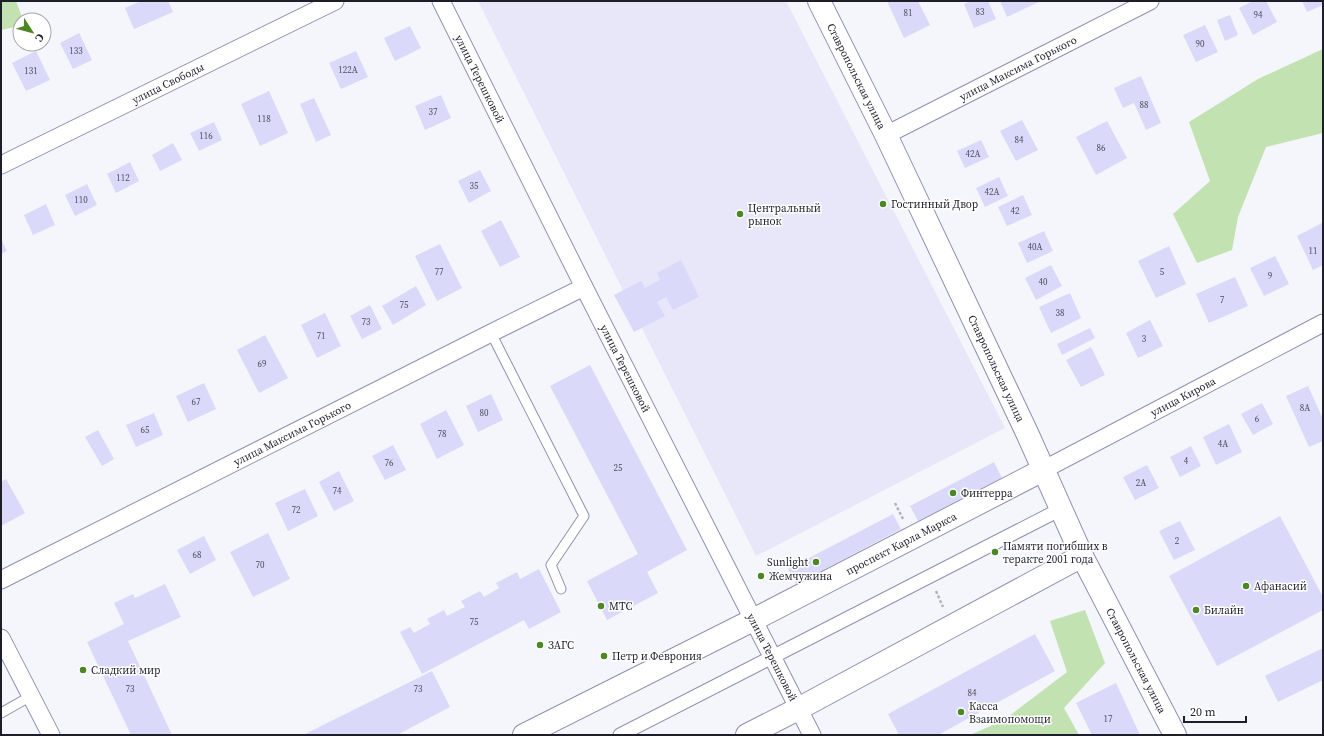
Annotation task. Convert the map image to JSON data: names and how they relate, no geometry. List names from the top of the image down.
{
  "streets": {
    "street": [
      "улица Максима Горького",
      "Ставропольская улица",
      "улица Терешковой",
      "улица Свободы",
      "улица Кирова",
      "проспект Карла Маркса"
    ]
  },
  "crossings": [
    ["улица Максима Горького", "Ставропольская улица"],
    ["улица Максима Горького", "улица Терешковой"],
    ["Ставропольская улица", "улица Кирова"],
    ["Ставропольская улица", "проспект Карла Маркса"],
    ["улица Терешковой", "проспект Карла Маркса"],
    ["улица Кирова", "проспект Карла Маркса"]
  ],
  "places": [
    "Гостинный Двор",
    "Центральный рынок",
    "Финтерра",
    "Памяти погибших в теракте 2001 года",
    "Sunlight",
    "Жемчужина",
    "Афанасий",
    "МТС",
    "Билайн",
    "ЗАГС",
    "Петр и Феврония",
    "Сладкий мир",
    "Касса Взаимопомощи"
  ],
  "house_numbers": [
    "83",
    "81",
    "94",
    "90",
    "133",
    "122А",
    "131",
    "88",
    "37",
    "118",
    "116",
    "84",
    "86",
    "42А",
    "112",
    "35",
    "42А",
    "110",
    "42",
    "40А",
    "11",
    "77",
    "5",
    "9",
    "40",
    "7",
    "75",
    "38",
    "73",
    "71",
    "3",
    "69",
    "67",
    "8А",
    "80",
    "6",
    "65",
    "78",
    "4А",
    "4",
    "76",
    "25",
    "2А",
    "74",
    "72",
    "2",
    "68",
    "70",
    "75",
    "73",
    "73",
    "84",
    "17"
  ],
  "scale_bar": "20 m",
  "north": "bottom right"
}
